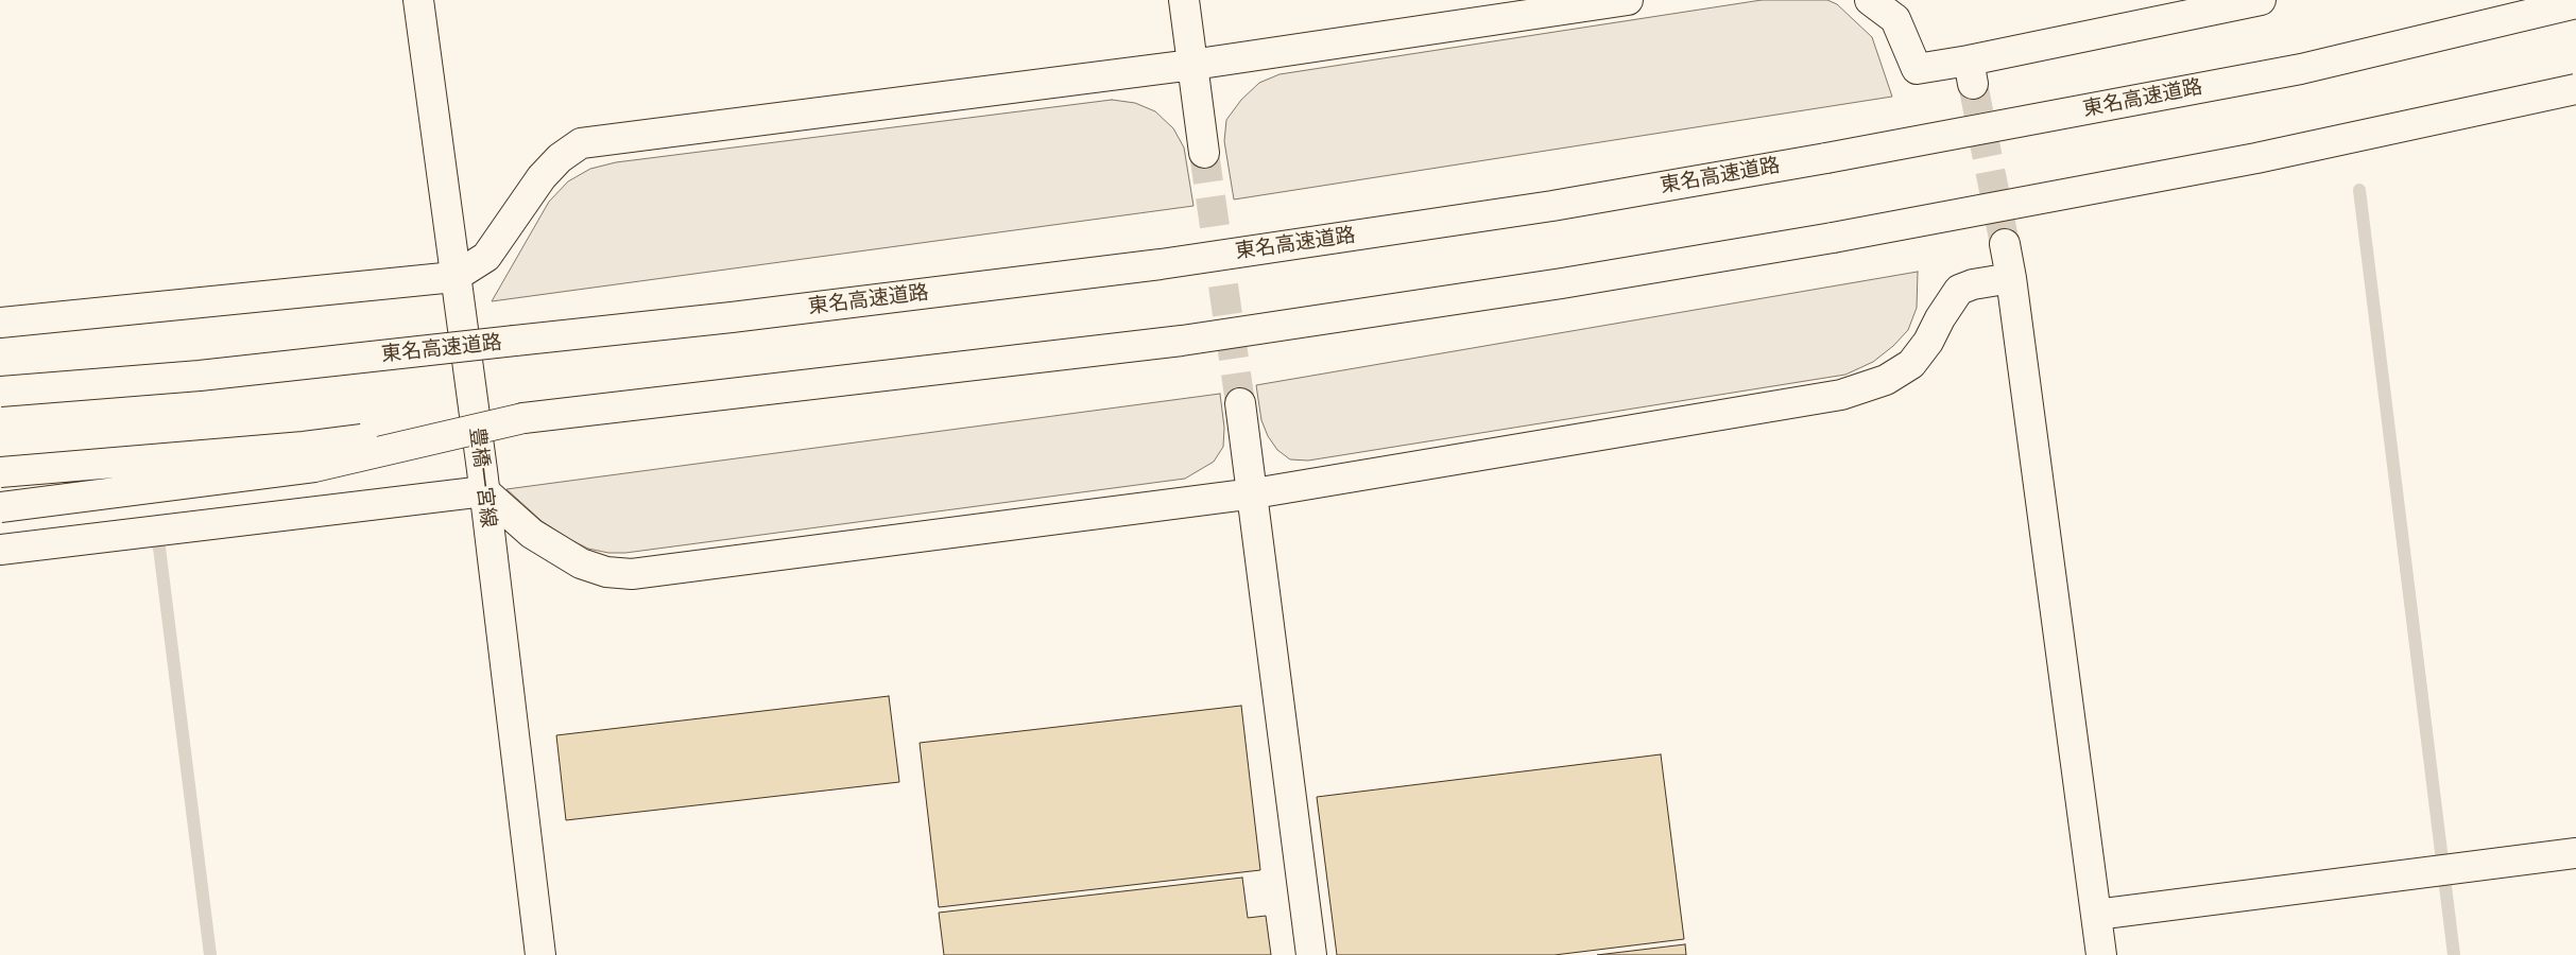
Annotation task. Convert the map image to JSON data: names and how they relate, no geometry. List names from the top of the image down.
{
  "streets": {
    "main road": ["東名高速道路", "豊橋一宮線"]
  }
}
